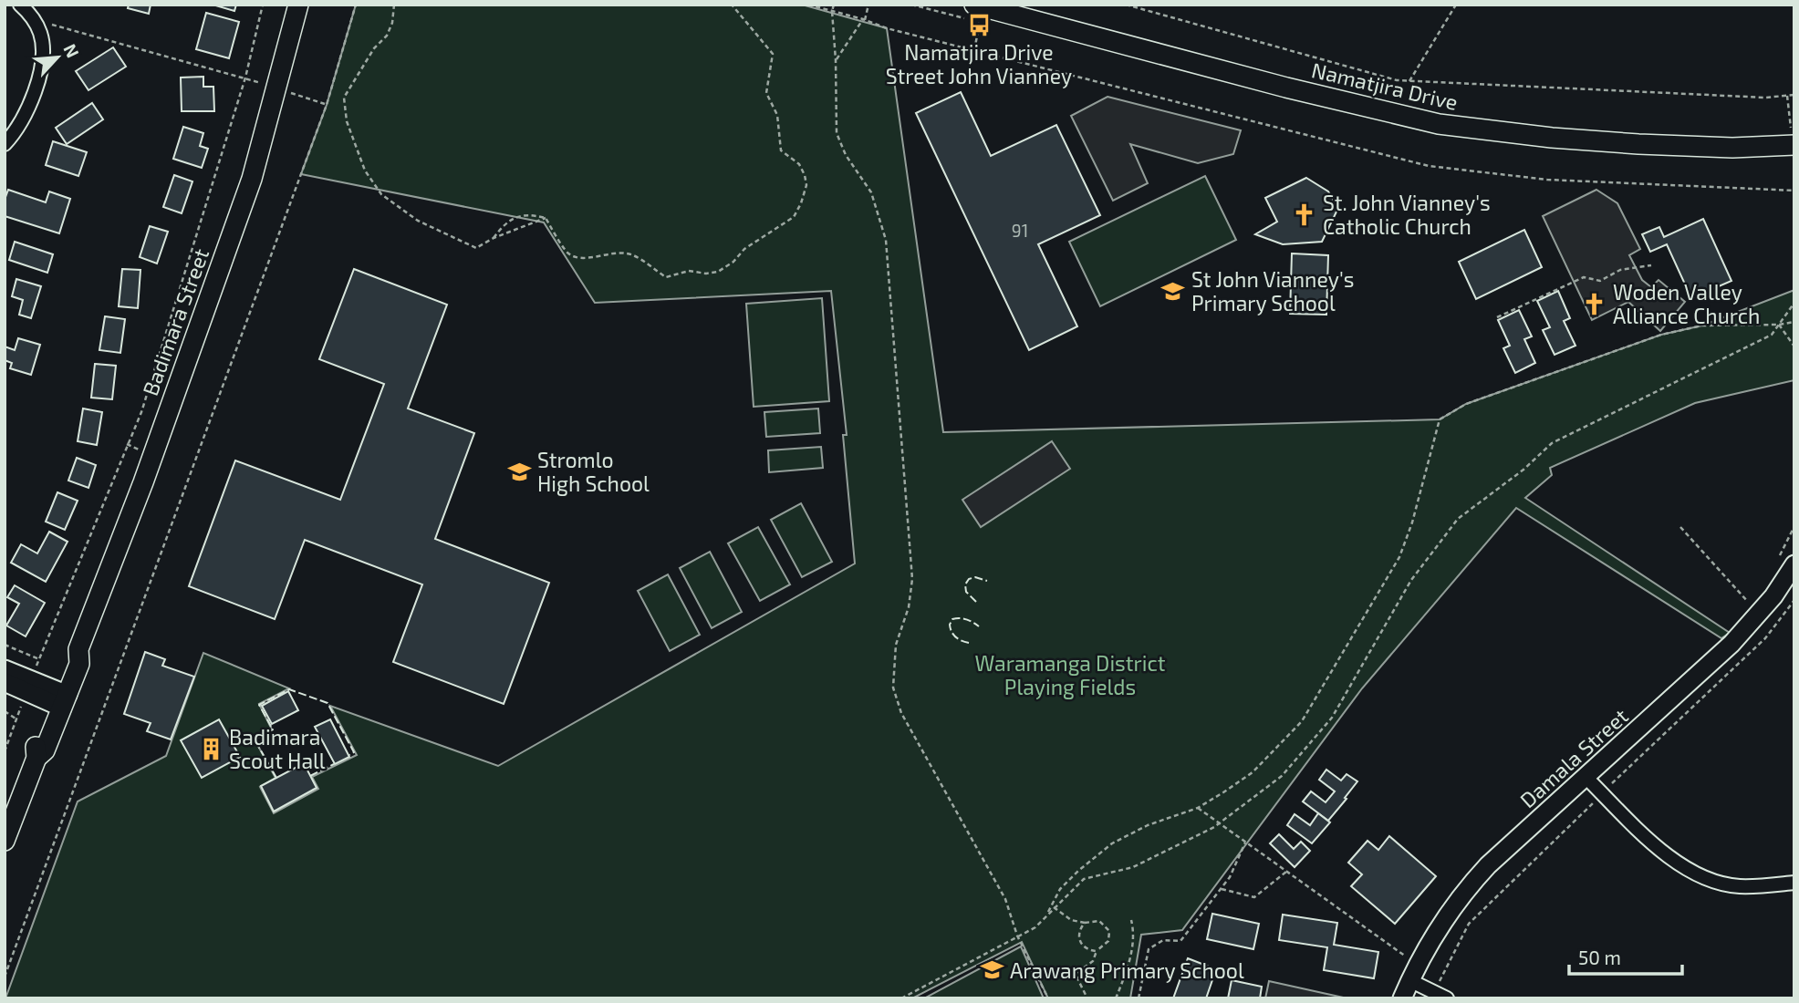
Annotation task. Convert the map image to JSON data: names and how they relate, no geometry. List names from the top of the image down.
{
  "streets": {
    "main road": ["Namatjira Drive", "Badimara Street"],
    "street": ["Damala Street"]
  },
  "parks": ["Waramanga District Playing Fields"],
  "places": {
    "bus stop": ["Namatjira Drive Street John Vianney"],
    "church": ["St. John Vianney's Catholic Church", "Woden Valley Alliance Church"],
    "school or university": ["St John Vianney's Primary School", "Stromlo High School", "Arawang Primary School"],
    "building": ["Badimara Scout Hall"]
  },
  "house_numbers": ["91"],
  "scale_bar": "50 m",
  "north": "top right"
}
